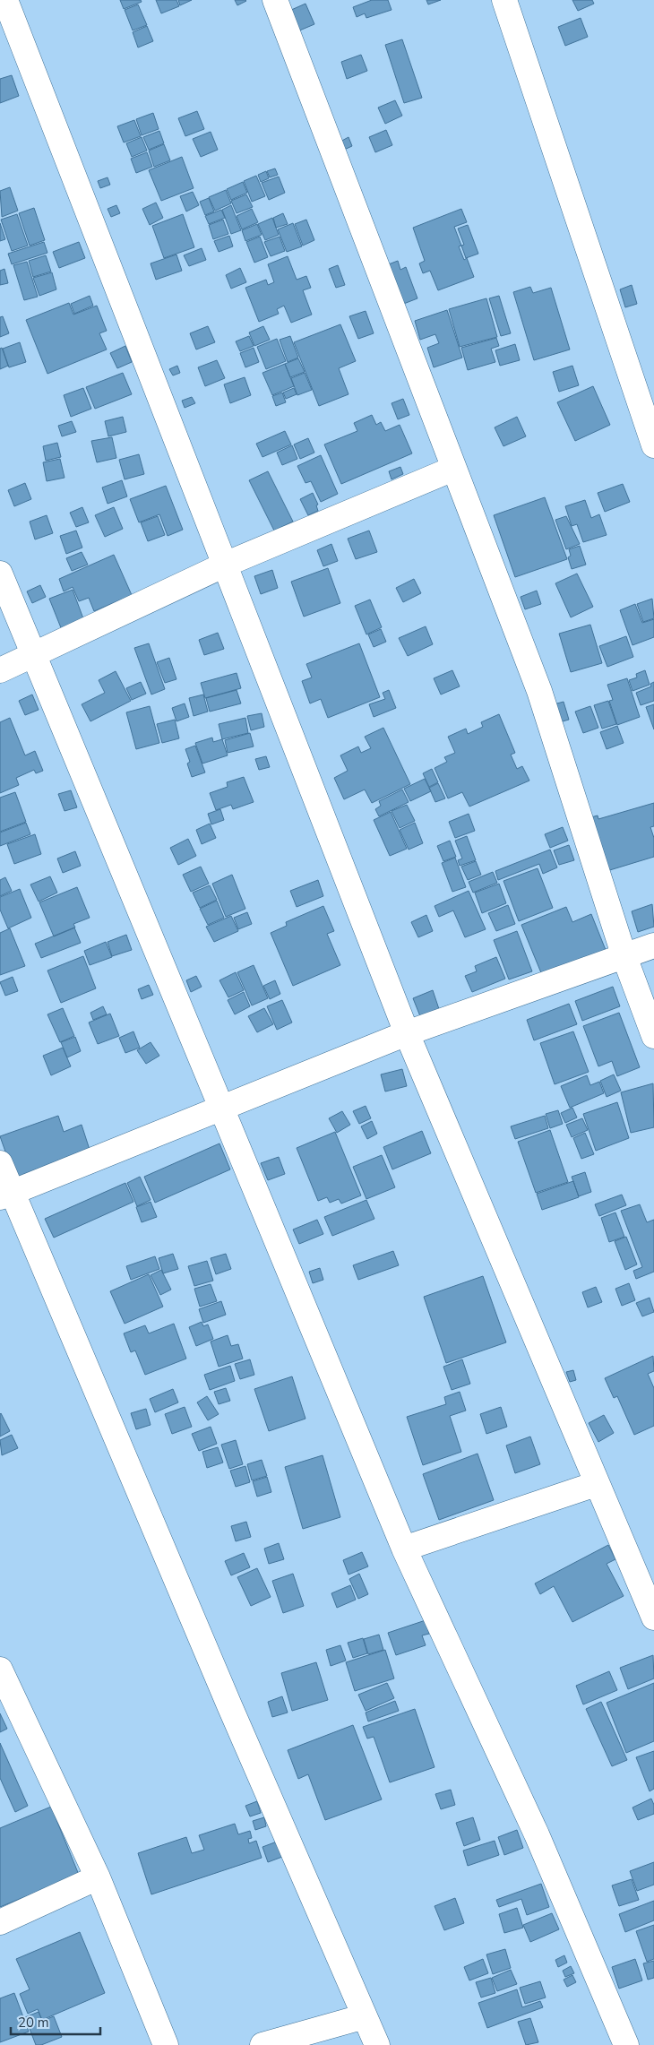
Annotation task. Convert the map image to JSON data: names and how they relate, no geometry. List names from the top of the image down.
{
  "scale_bar": "20 m"
}
